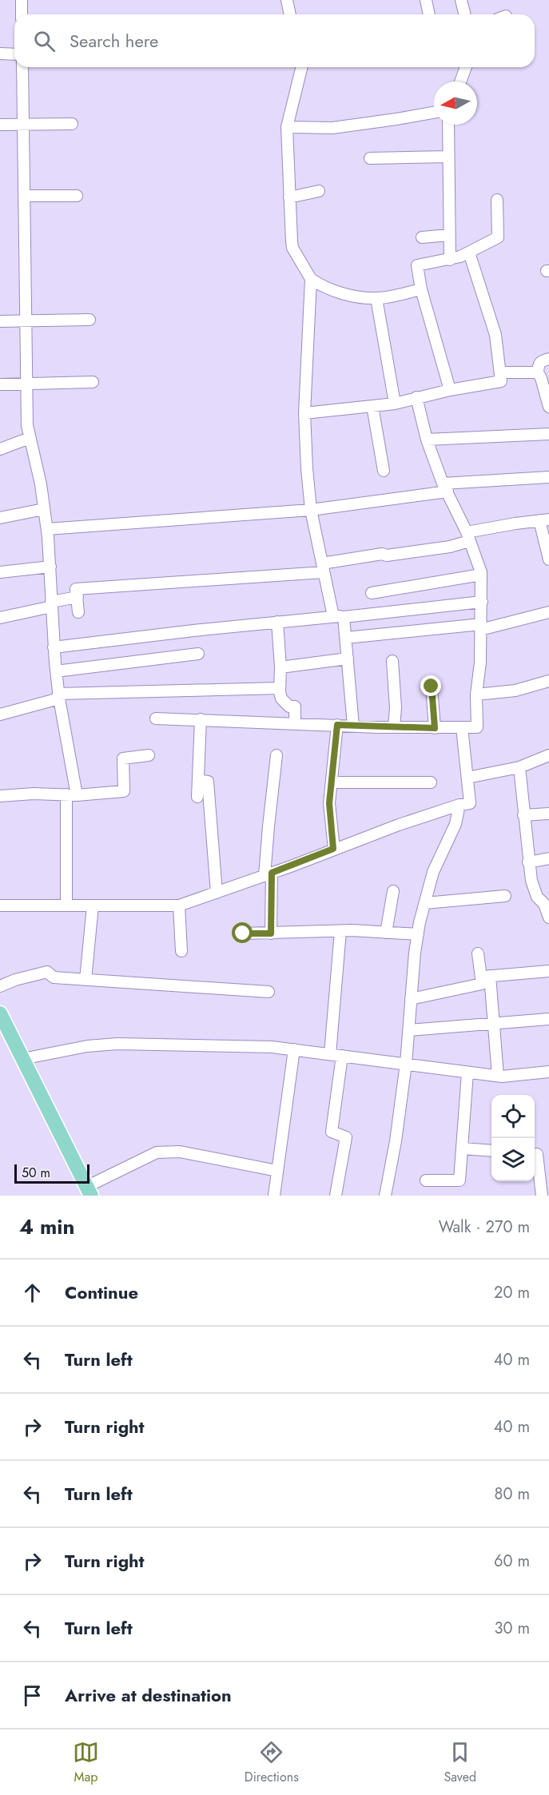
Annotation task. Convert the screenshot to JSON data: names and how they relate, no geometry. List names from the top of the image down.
{
  "scale_bar": "50 m",
  "north": "left",
  "page": {
    "search": "Search here",
    "scale": "50 m",
    "heading": ["4 min", "Walk · 270 m"],
    "list": [
      ["Continue", "20 m"],
      ["Turn left", "40 m"],
      ["Turn right", "40 m"],
      ["Turn left", "80 m"],
      ["Turn right", "60 m"],
      ["Turn left", "30 m"],
      "Arrive at destination"
    ],
    "nav": ["Map", "Directions", "Saved"]
  }
}
